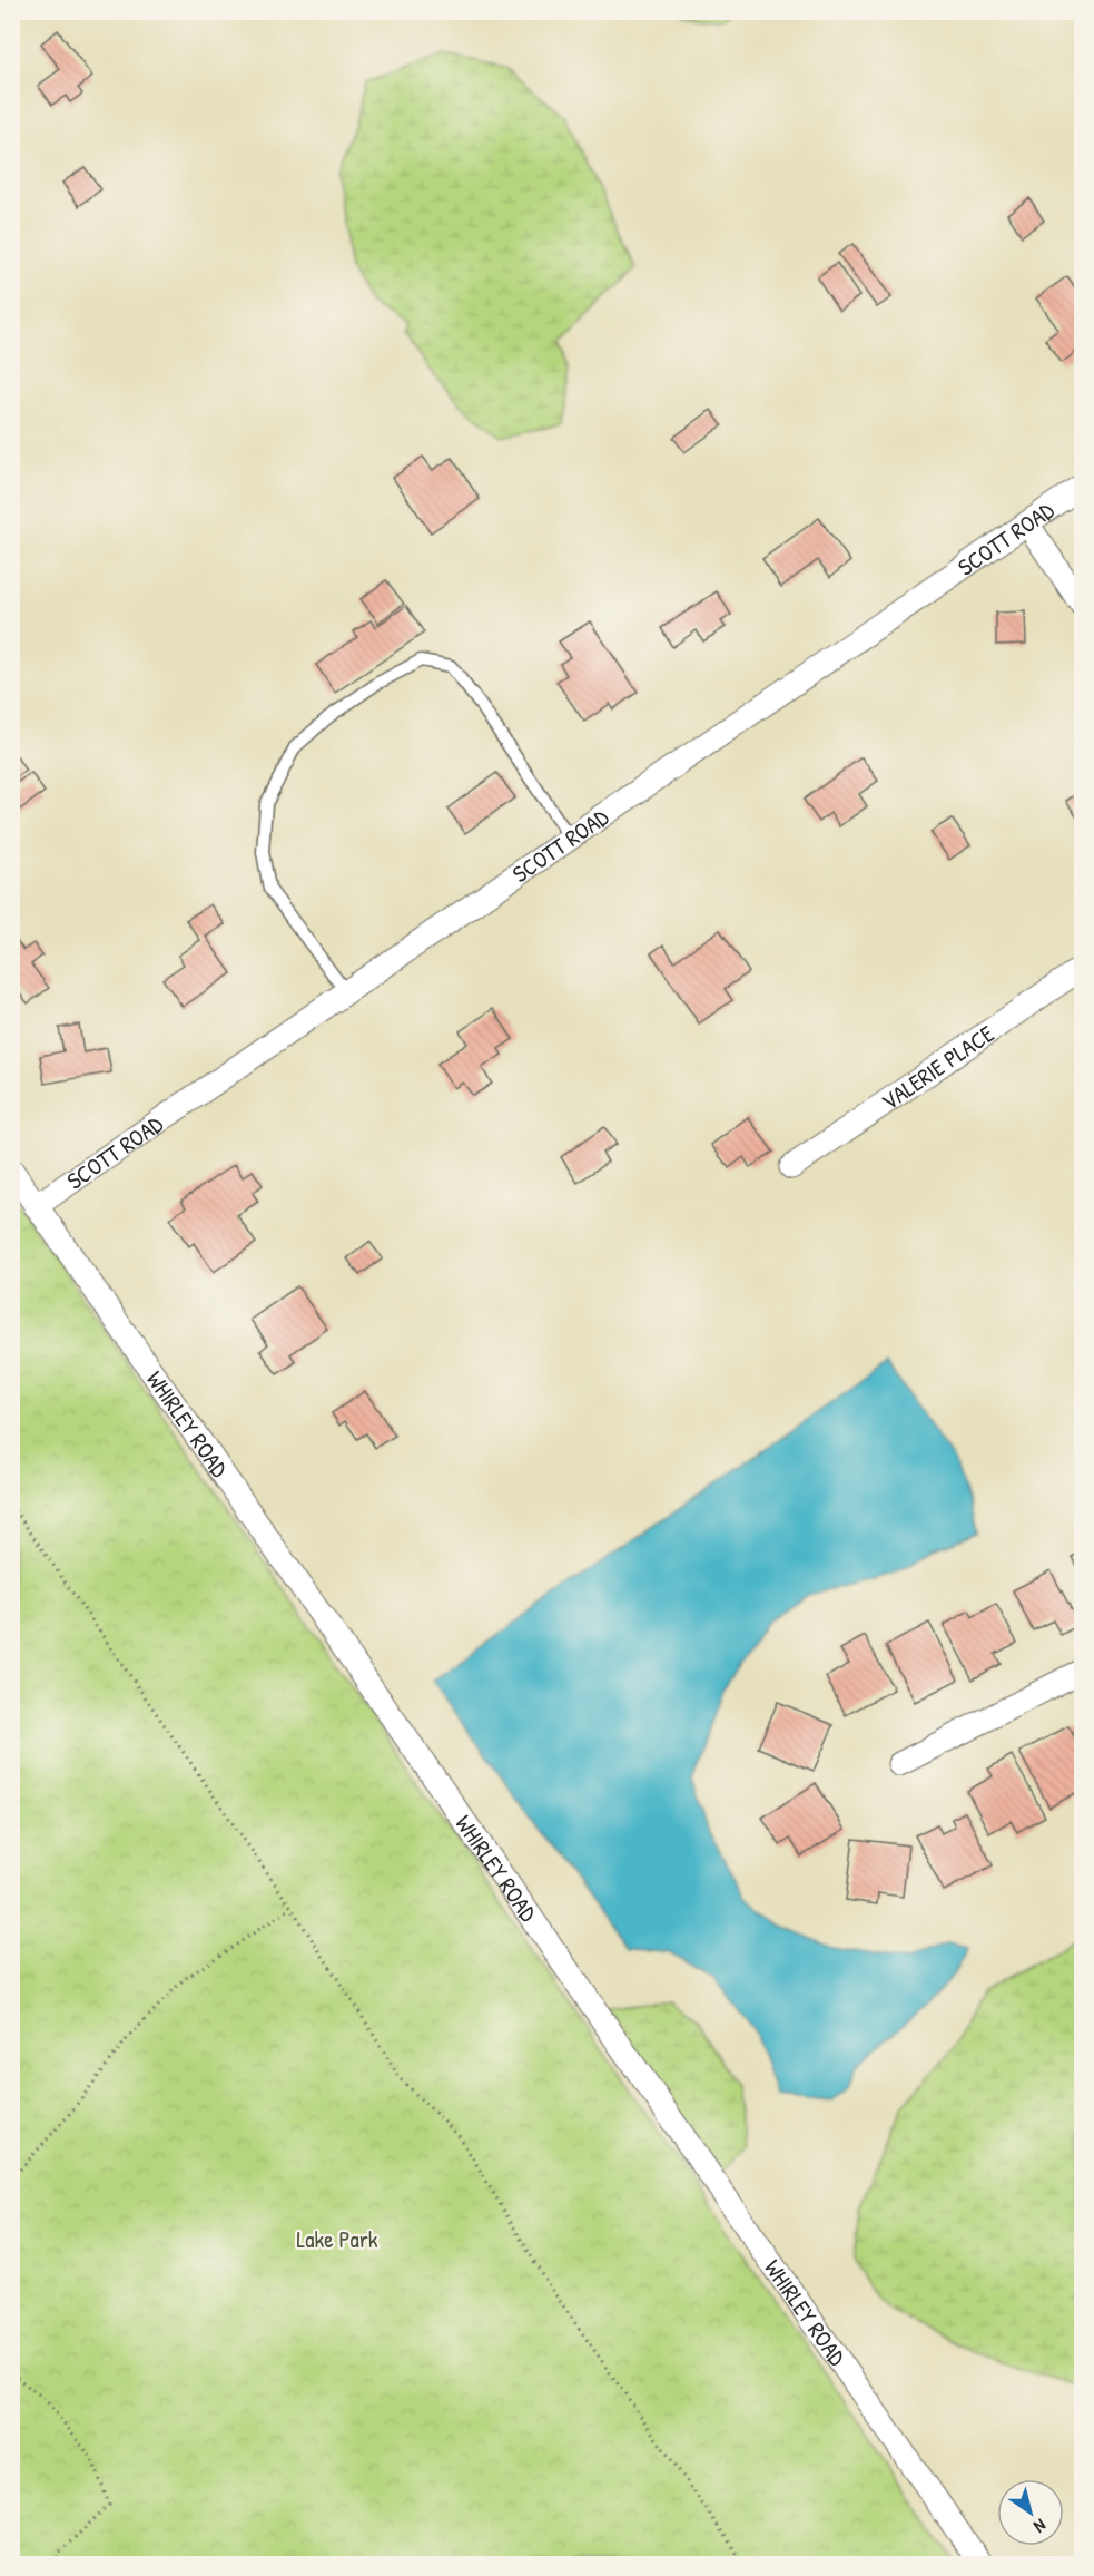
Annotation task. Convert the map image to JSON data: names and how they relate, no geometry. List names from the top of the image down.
{
  "streets": {
    "street": ["SCOTT ROAD", "VALERIE PLACE", "WHIRLEY ROAD"]
  },
  "crossings": [
    ["SCOTT ROAD", "WHIRLEY ROAD"]
  ],
  "parks": ["Lake Park"],
  "north": "bottom right"
}
